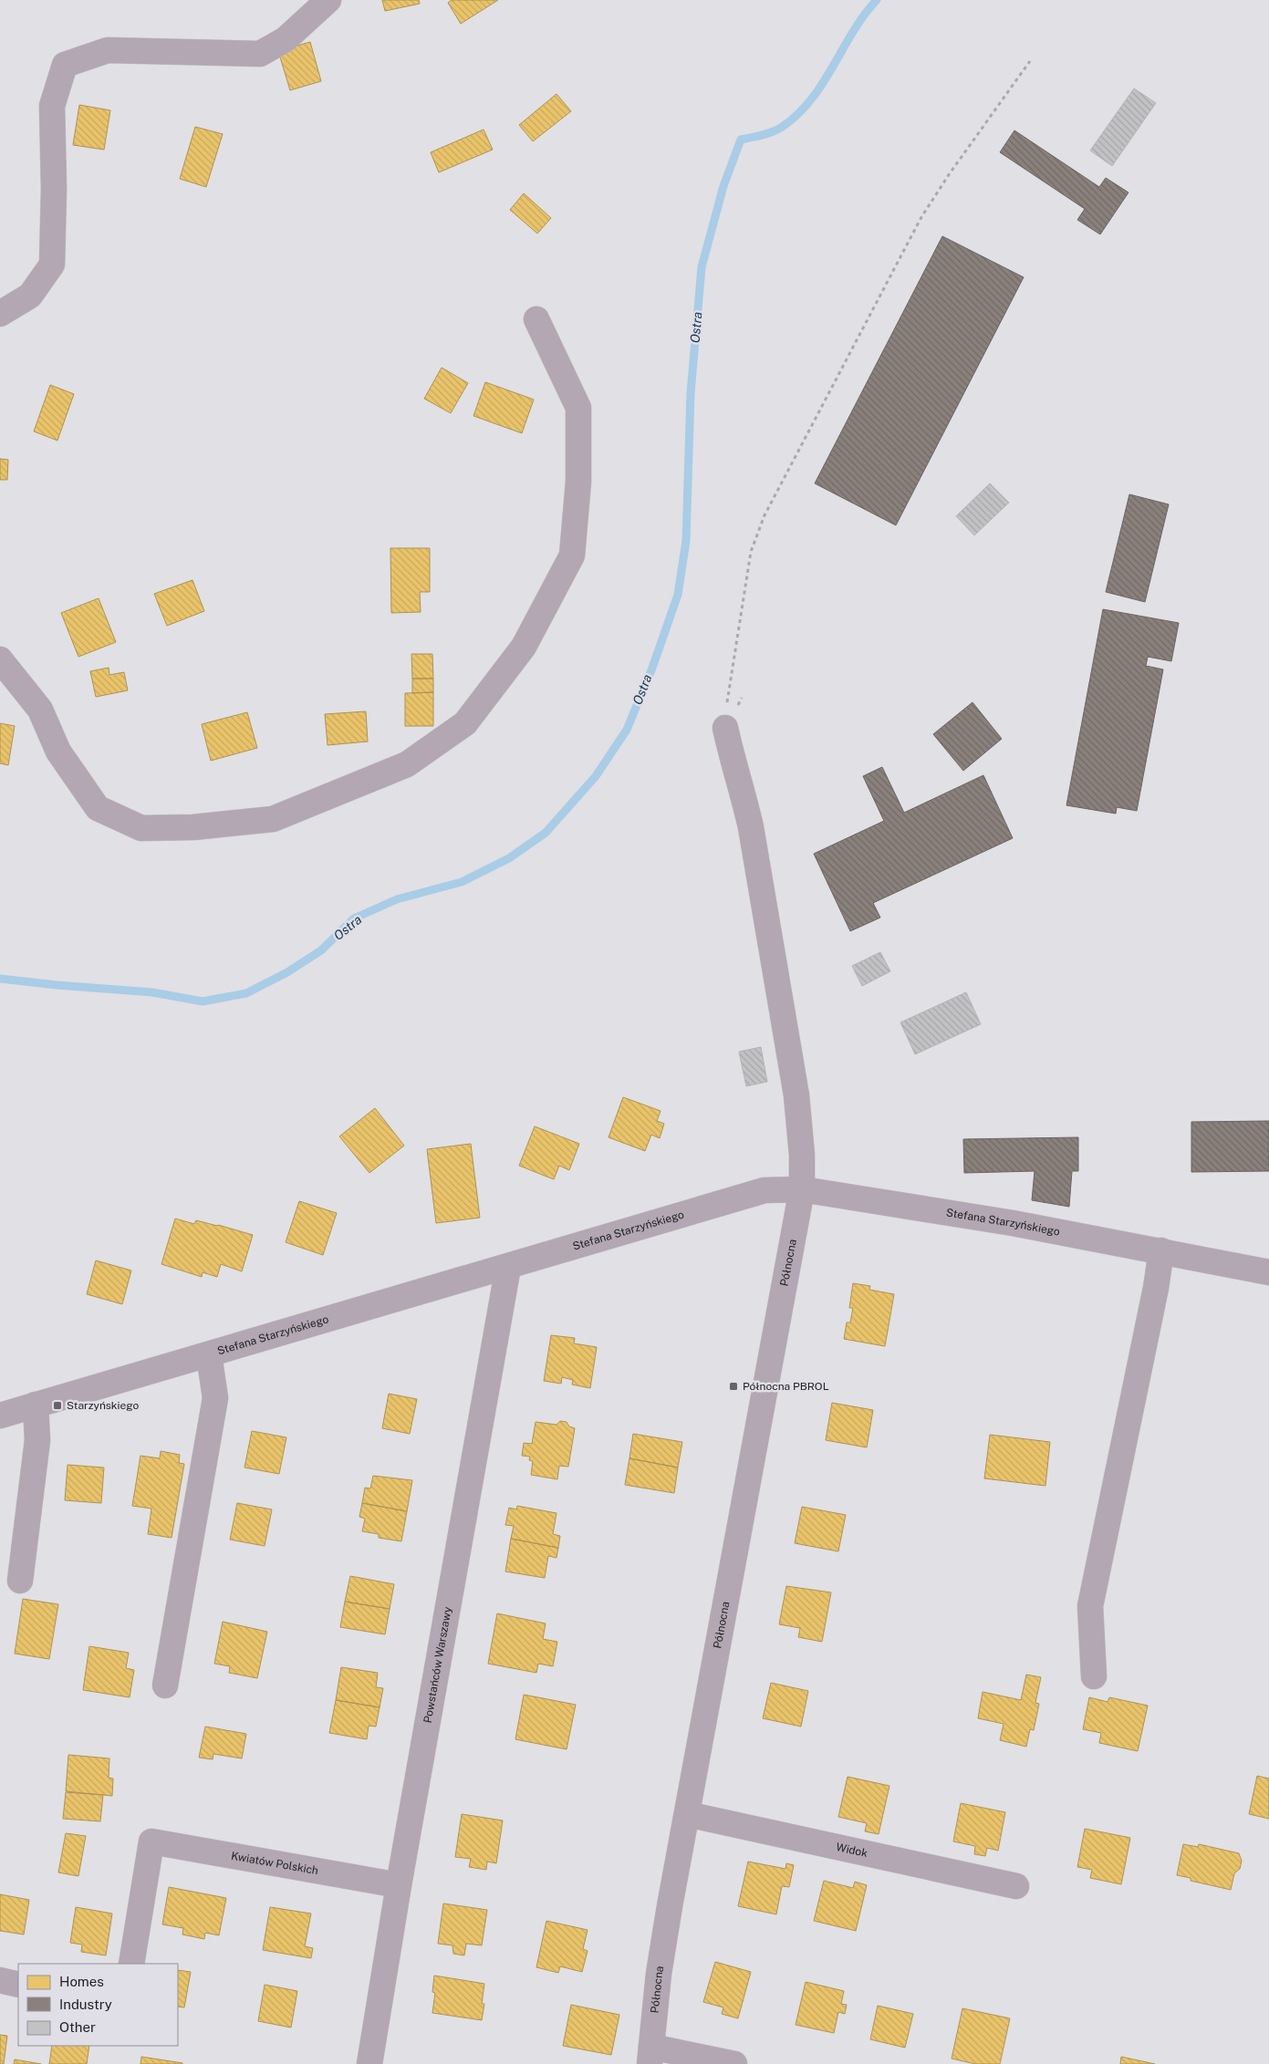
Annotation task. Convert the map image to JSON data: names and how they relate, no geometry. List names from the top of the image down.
{
  "streets": {
    "street": [
      "Stefana Starzyńskiego",
      "Północna",
      "Powstańców Warszawy",
      "Widok",
      "Kwiatów Polskich"
    ]
  },
  "crossings": [
    ["Stefana Starzyńskiego", "Północna"],
    ["Stefana Starzyńskiego", "Powstańców Warszawy"],
    ["Północna", "Widok"],
    ["Powstańców Warszawy", "Kwiatów Polskich"]
  ],
  "water": ["Ostra"],
  "places": {
    "transit": ["Północna PBROL", "Starzyńskiego"]
  },
  "legend": ["Homes", "Industry", "Other"]
}
